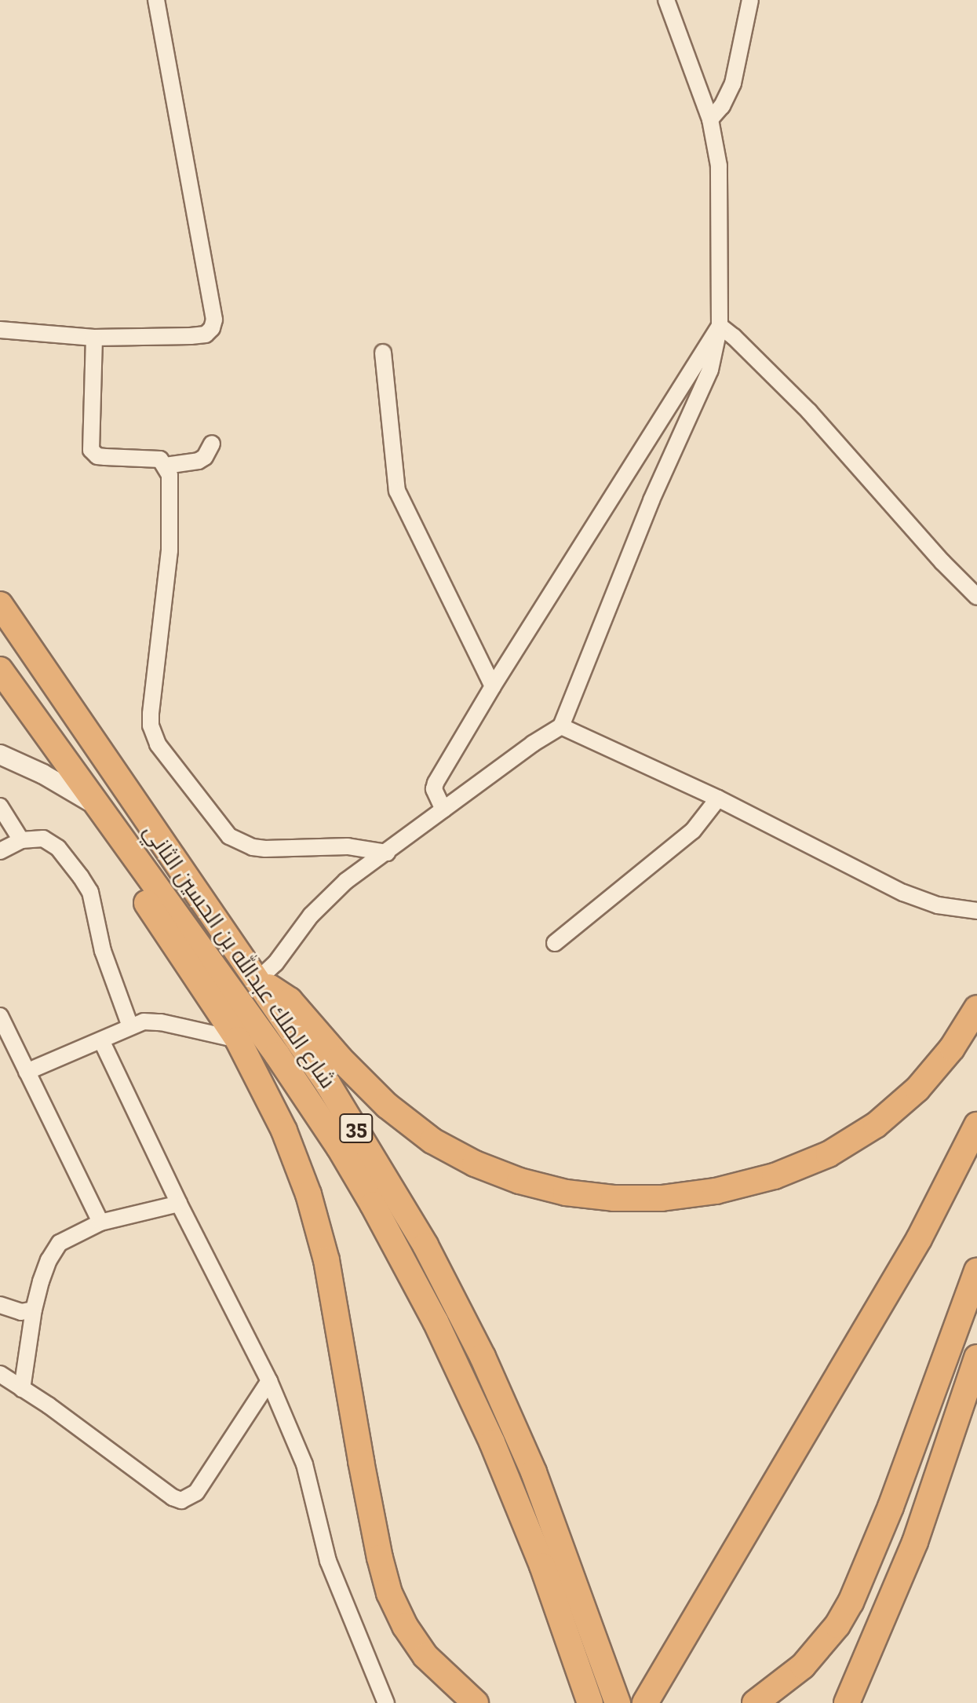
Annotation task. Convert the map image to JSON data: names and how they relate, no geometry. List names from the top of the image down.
{
  "streets": {
    "highway": ["شارع الملك عبدالله بن الحسين الثاني", "35"]
  }
}
